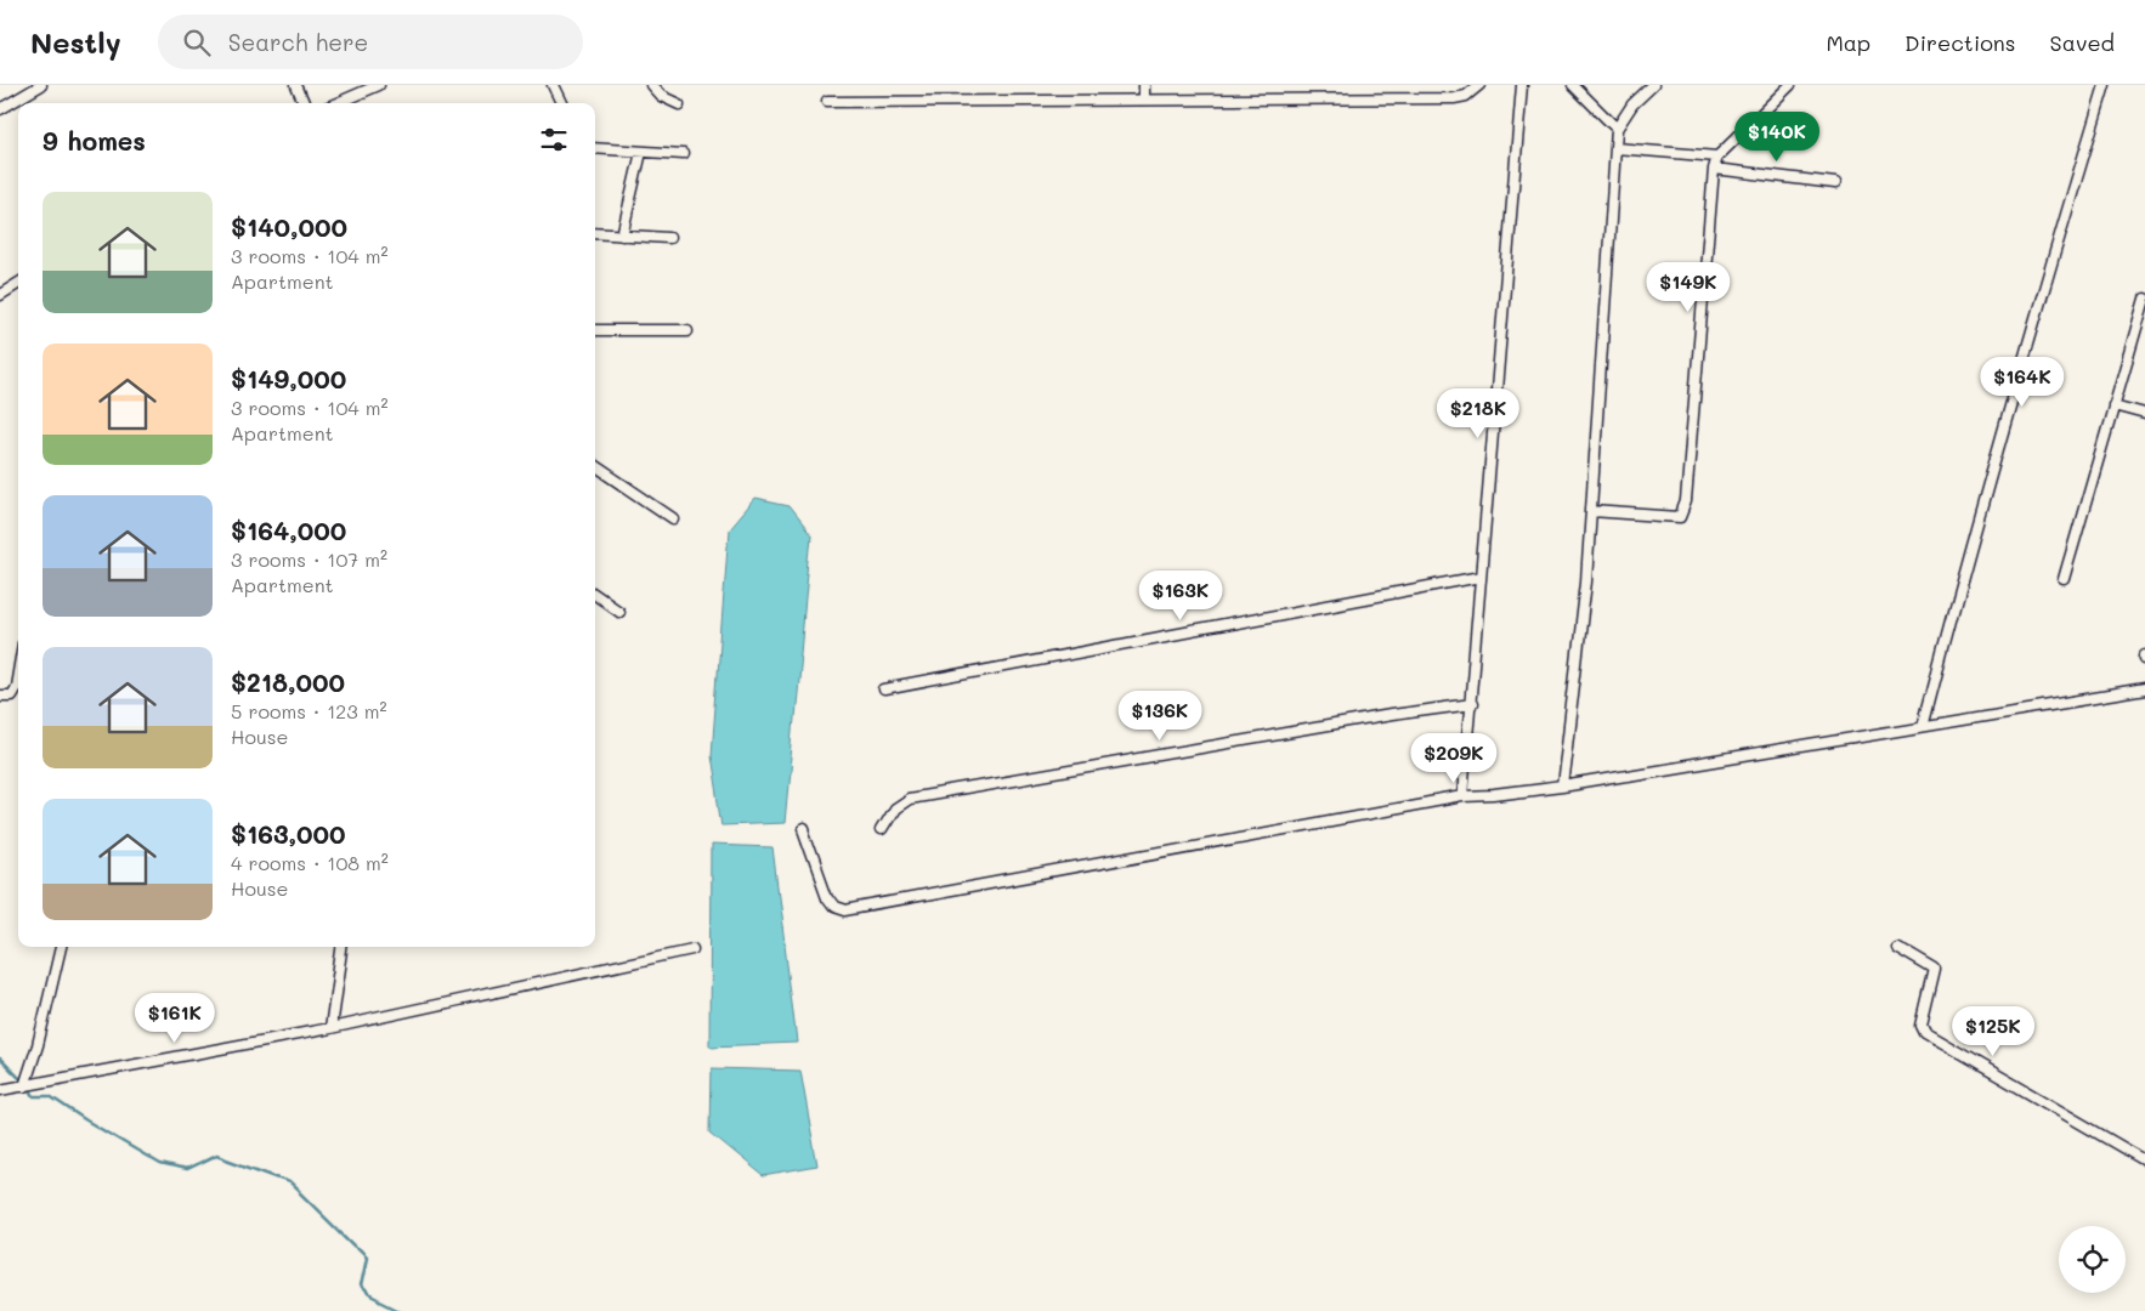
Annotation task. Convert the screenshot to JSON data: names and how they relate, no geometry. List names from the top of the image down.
{
  "page": {
    "header": "Nestly",
    "search": "Search here",
    "nav": ["Map", "Directions", "Saved"],
    "heading": "9 homes",
    "price": [
      "$140K",
      "$149K",
      "$164K",
      "$218K",
      "$163K",
      "$136K",
      "$209K",
      "$161K",
      "$125K"
    ],
    "list": [
      {
        "name": "$140,000",
        "note": "3 rooms · 104 m² · Apartment"
      },
      {
        "name": "$149,000",
        "note": "3 rooms · 104 m² · Apartment"
      },
      {
        "name": "$164,000",
        "note": "3 rooms · 107 m² · Apartment"
      },
      {
        "name": "$218,000",
        "note": "5 rooms · 123 m² · House"
      },
      {
        "name": "$163,000",
        "note": "4 rooms · 108 m² · House"
      }
    ]
  }
}
